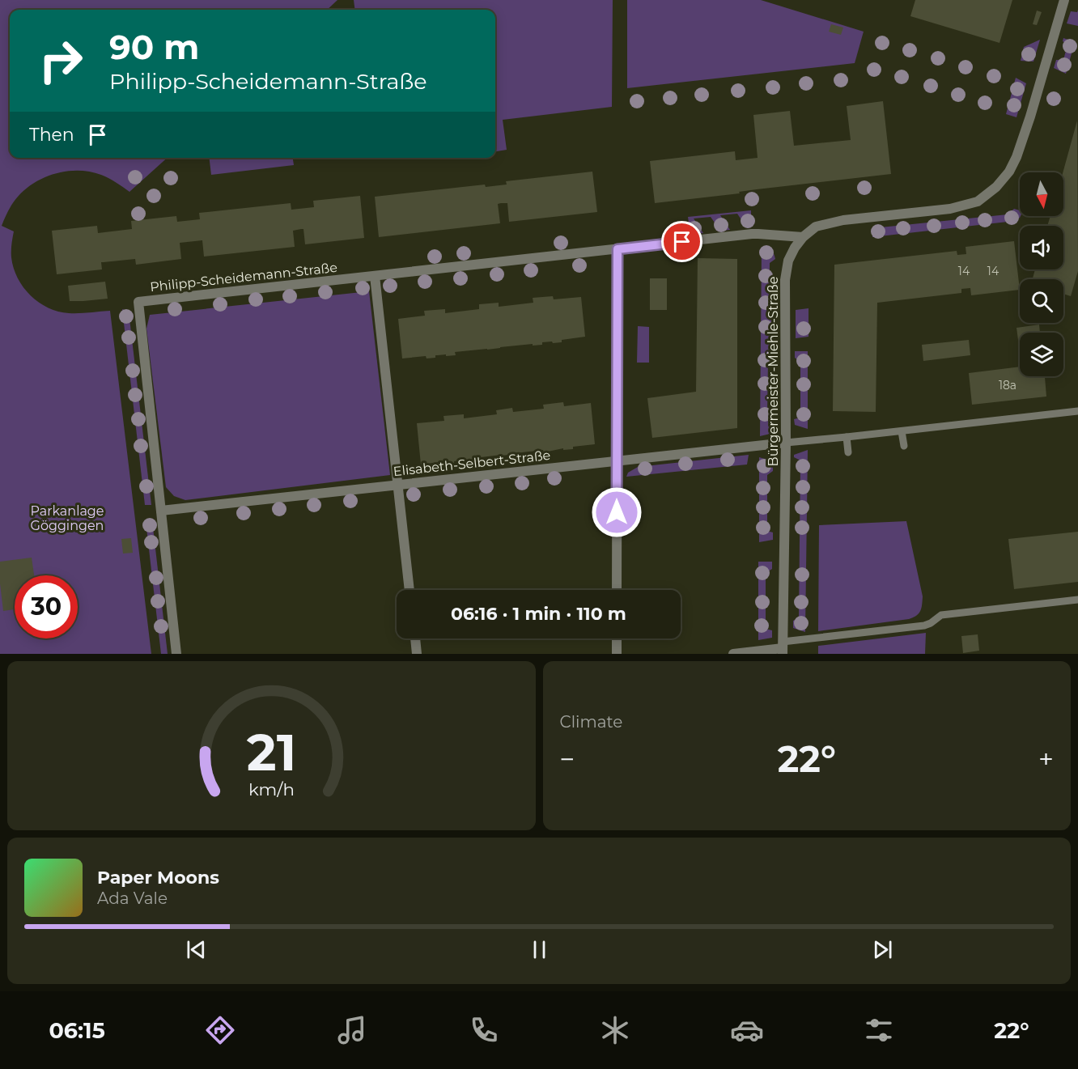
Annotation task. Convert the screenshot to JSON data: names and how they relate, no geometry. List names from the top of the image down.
{
  "streets": {
    "street": ["Philipp-Scheidemann-Straße", "Bürgermeister-Miehle-Straße", "Elisabeth-Selbert-Straße"]
  },
  "crossings": [
    ["Philipp-Scheidemann-Straße", "Bürgermeister-Miehle-Straße"],
    ["Philipp-Scheidemann-Straße", "Elisabeth-Selbert-Straße"],
    ["Bürgermeister-Miehle-Straße", "Elisabeth-Selbert-Straße"]
  ],
  "parks": ["Parkanlage Göggingen"],
  "house_numbers": ["14", "14", "18a"],
  "north": "bottom",
  "page": {
    "turn": ["90 m", "Philipp-Scheidemann-Straße"],
    "then": "Then",
    "limit": "30",
    "trip": "06:16 · 1 min · 110 m",
    "tile": "Climate",
    "heat": ["−", "22°", "+"],
    "song": ["Paper Moons", "Ada Vale"],
    "tabs": ["06:15", "22°"],
    "gauge": ["21", "km/h"]
  }
}
